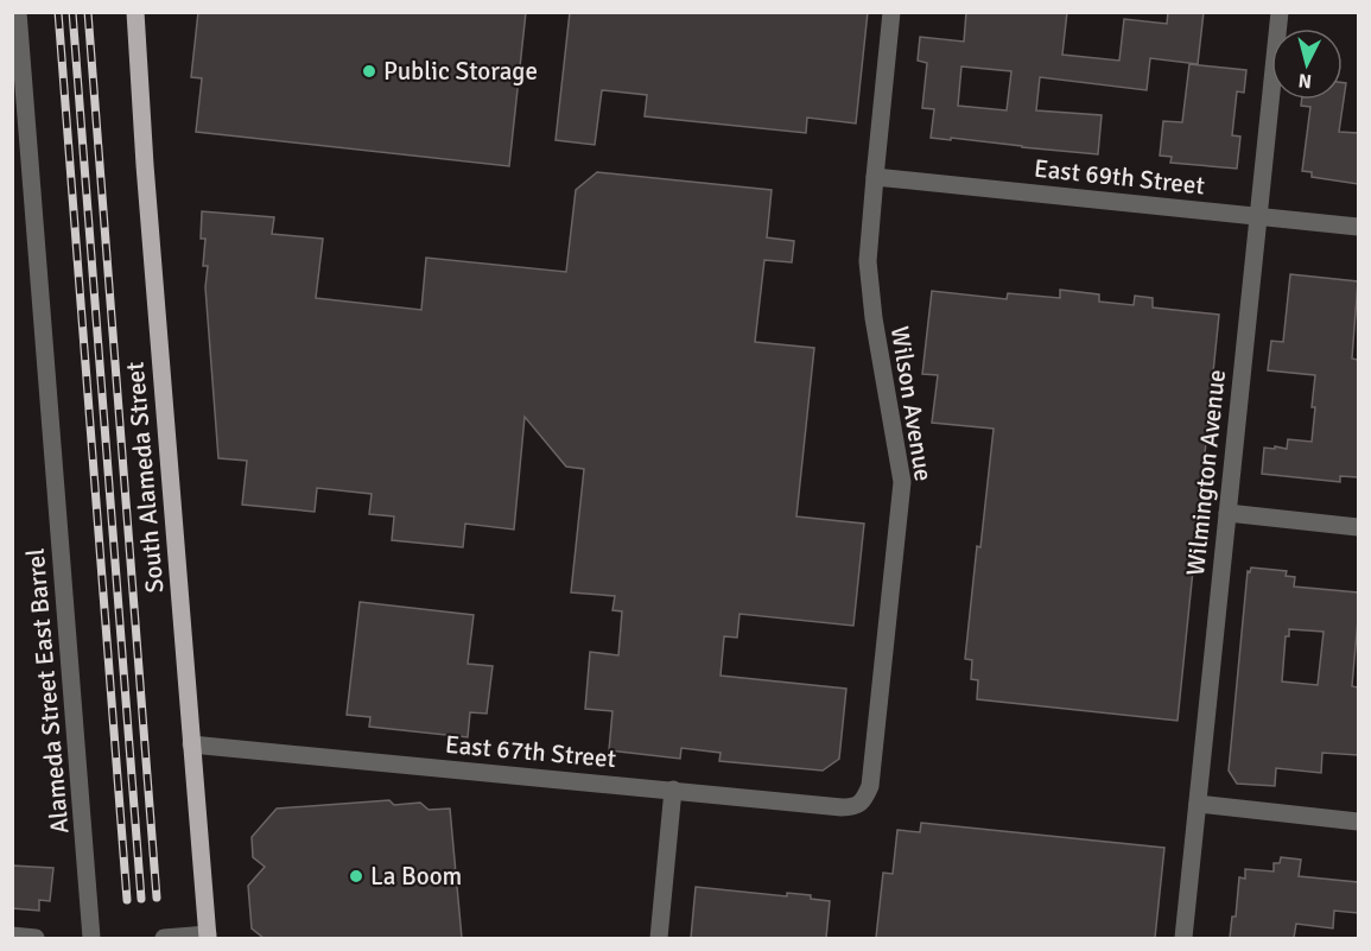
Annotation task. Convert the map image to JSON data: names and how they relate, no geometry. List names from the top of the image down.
{
  "streets": {
    "main road": ["South Alameda Street"],
    "street": [
      "East 69th Street",
      "Wilson Avenue",
      "Wilmington Avenue",
      "Alameda Street East Barrel",
      "East 67th Street"
    ]
  },
  "crossings": [
    ["East 69th Street", "Wilson Avenue"],
    ["East 69th Street", "Wilmington Avenue"],
    ["Wilson Avenue", "East 67th Street"],
    ["South Alameda Street", "East 67th Street"]
  ],
  "places": ["Public Storage", "La Boom"],
  "north": "bottom"
}
